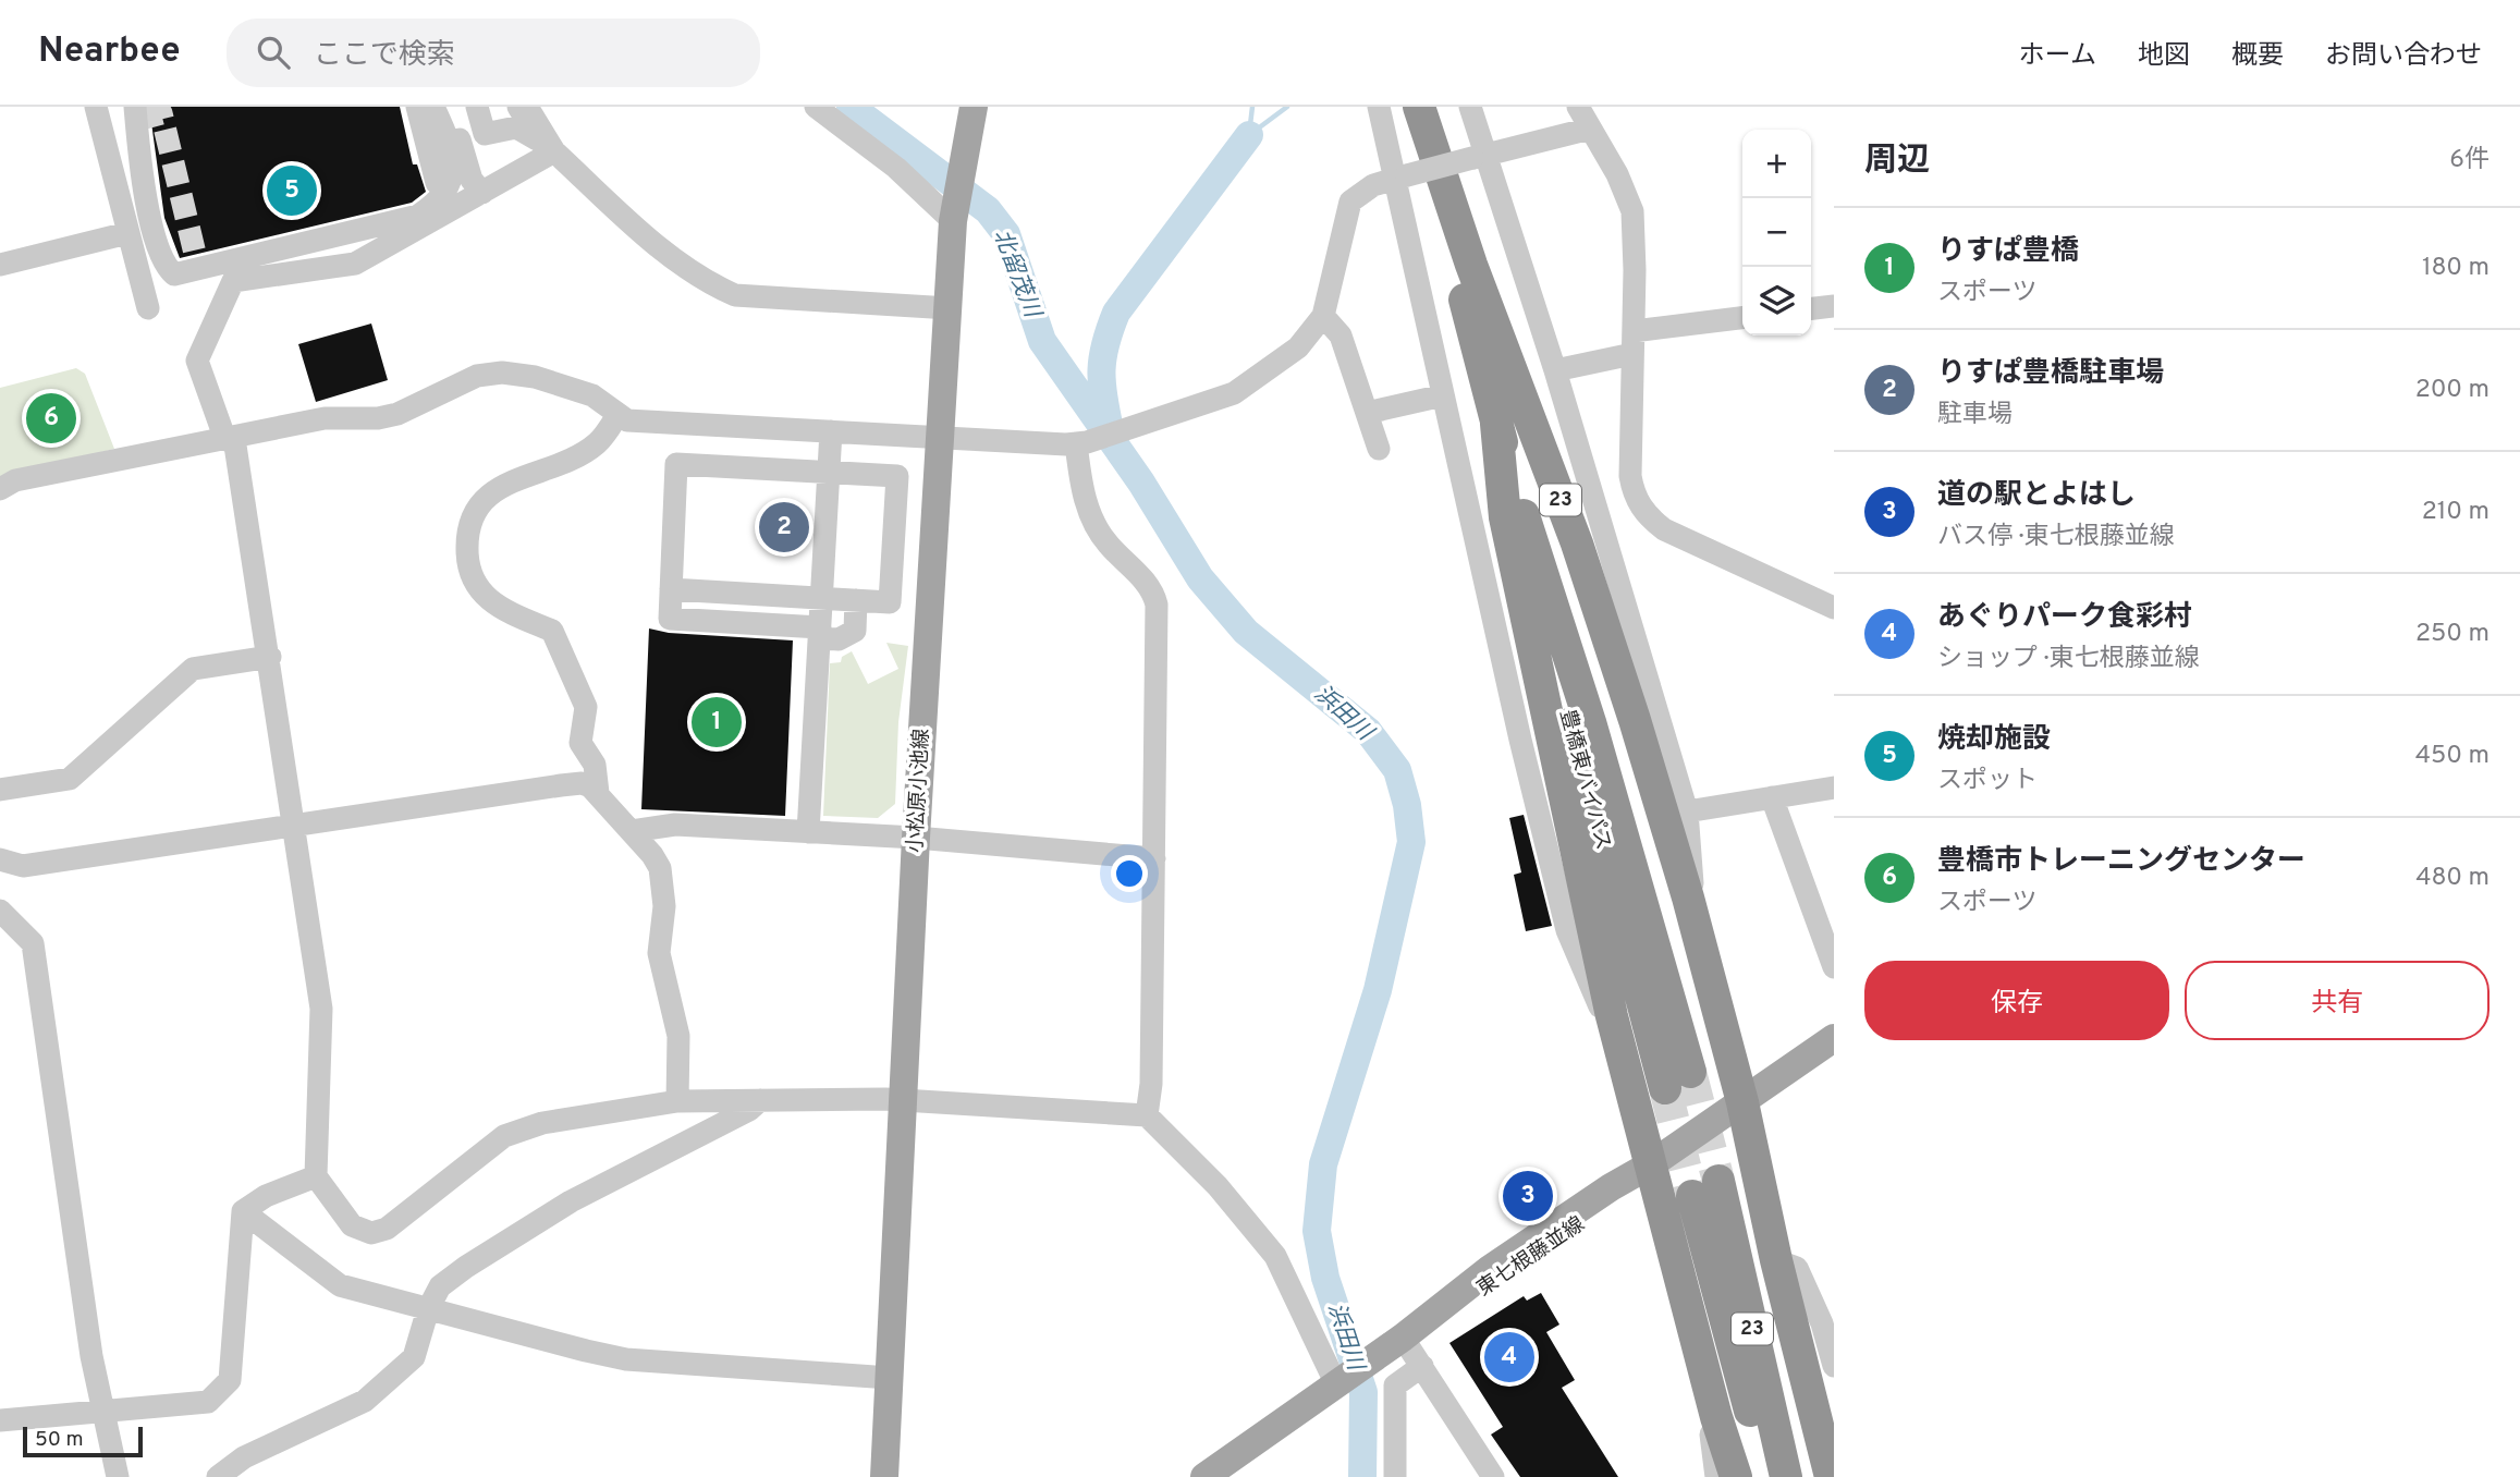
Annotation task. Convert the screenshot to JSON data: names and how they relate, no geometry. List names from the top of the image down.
{
  "streets": {
    "highway": ["23", "豊橋東バイパス"],
    "main road": ["小松原小池線", "東七根藤並線"]
  },
  "crossings": [
    ["23", "豊橋東バイパス"],
    ["23", "東七根藤並線"]
  ],
  "water": ["北留茂川", "浜田川"],
  "scale_bar": "50 m",
  "page": {
    "header": "Nearbee",
    "search": "ここで検索",
    "nav": [
      "ホーム",
      "地図",
      "概要",
      "お問い合わせ"
    ],
    "heading": ["周辺", "6件"],
    "map_buttons": ["+", "−"],
    "pins": [
      "5",
      "6",
      "2",
      "1",
      "3",
      "4"
    ],
    "list": [
      {
        "mark": "1",
        "name": "りすぱ豊橋",
        "note": "スポーツ",
        "value": "180 m"
      },
      {
        "mark": "2",
        "name": "りすぱ豊橋駐車場",
        "note": "駐車場",
        "value": "200 m"
      },
      {
        "mark": "3",
        "name": "道の駅とよはし",
        "note": "バス停 · 東七根藤並線",
        "value": "210 m"
      },
      {
        "mark": "4",
        "name": "あぐりパーク食彩村",
        "note": "ショップ · 東七根藤並線",
        "value": "250 m"
      },
      {
        "mark": "5",
        "name": "焼却施設",
        "note": "スポット",
        "value": "450 m"
      },
      {
        "mark": "6",
        "name": "豊橋市トレーニングセンター",
        "note": "スポーツ",
        "value": "480 m"
      }
    ],
    "buttons": ["保存", "共有"],
    "scale": "50 m"
  }
}
